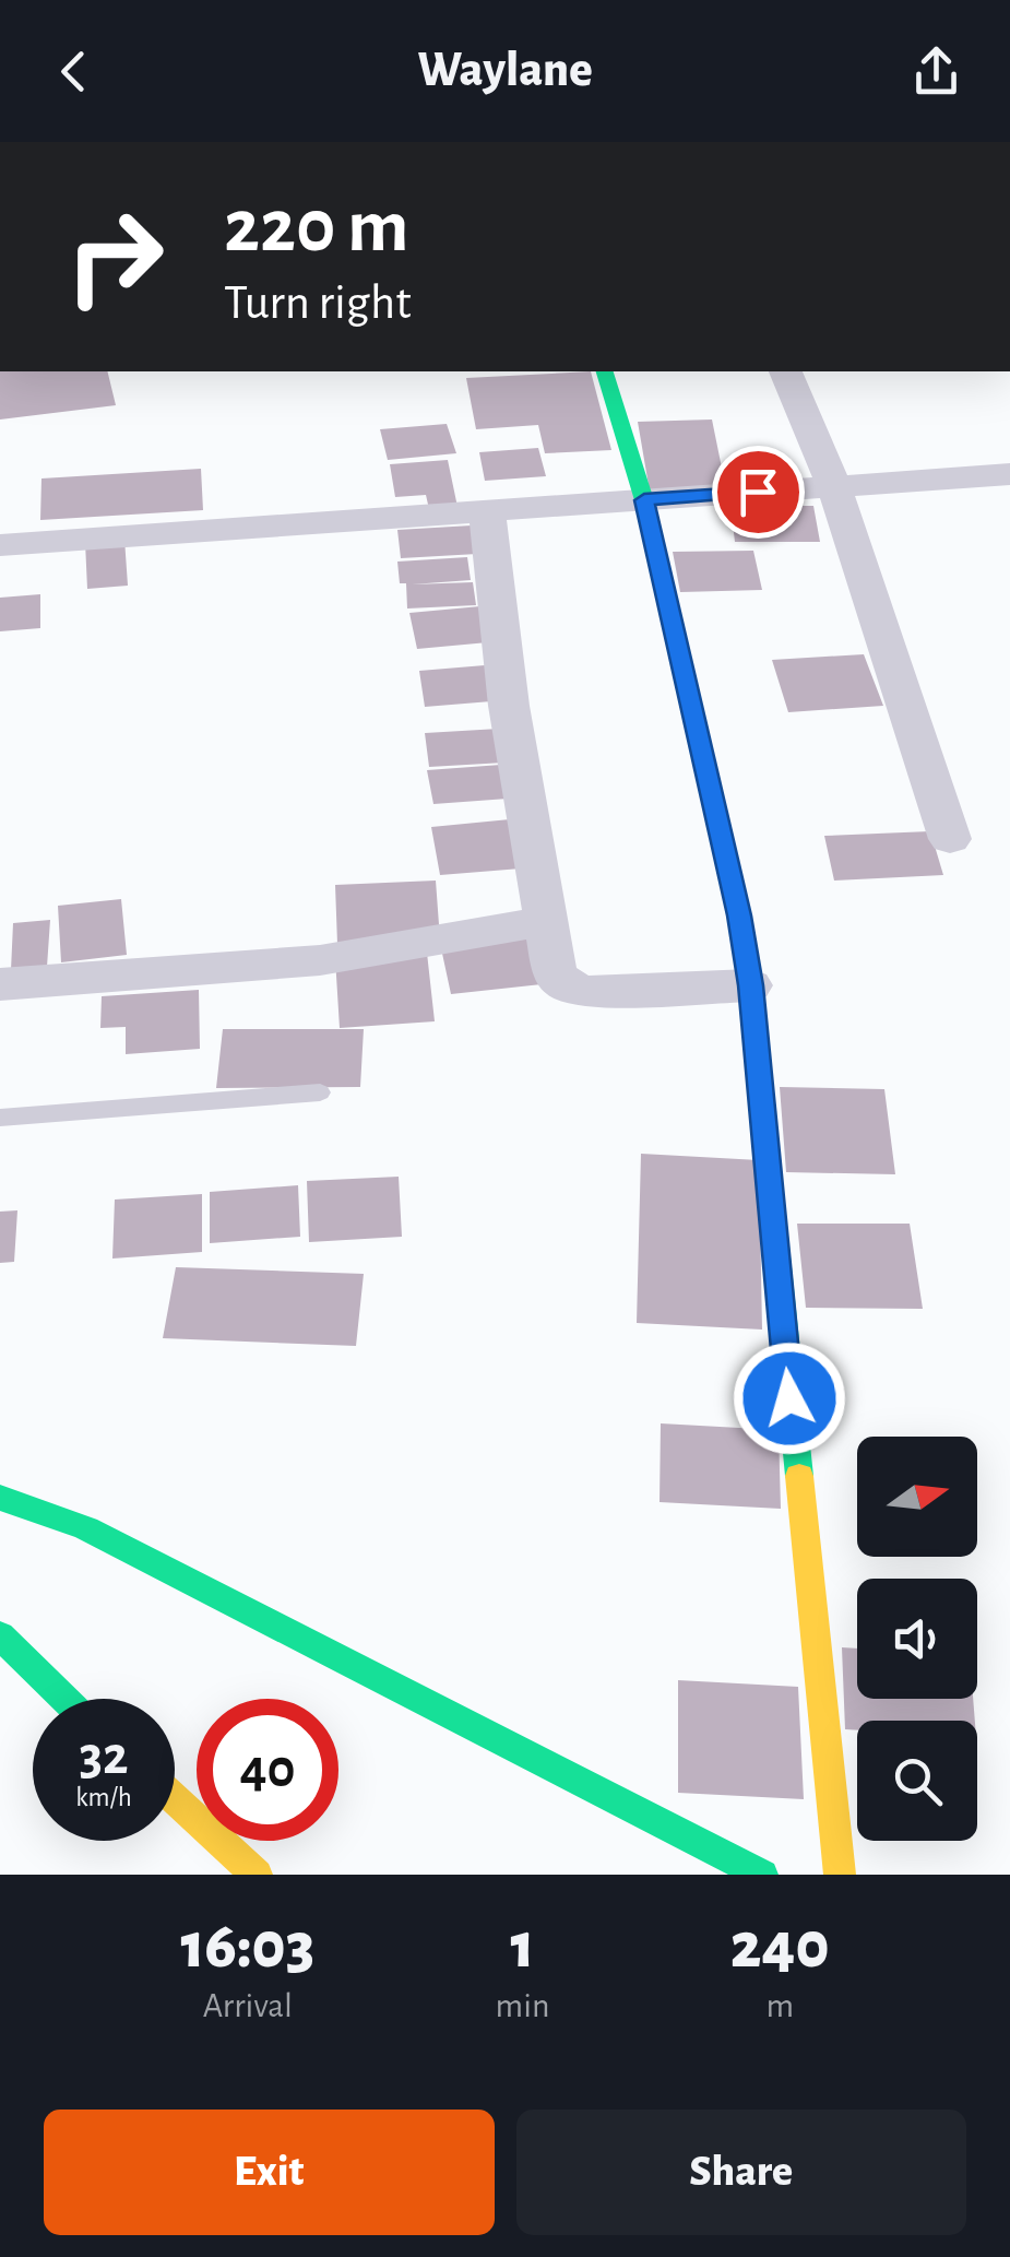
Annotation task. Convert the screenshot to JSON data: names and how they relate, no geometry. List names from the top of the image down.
{
  "north": "right",
  "page": {
    "header": "Waylane",
    "turn": ["220 m", "Turn right"],
    "speed": "32 km/h",
    "limit": "40",
    "eta": [
      "16:03",
      "Arrival",
      "1",
      "min",
      "240",
      "m"
    ],
    "buttons": ["Exit", "Share"]
  }
}
